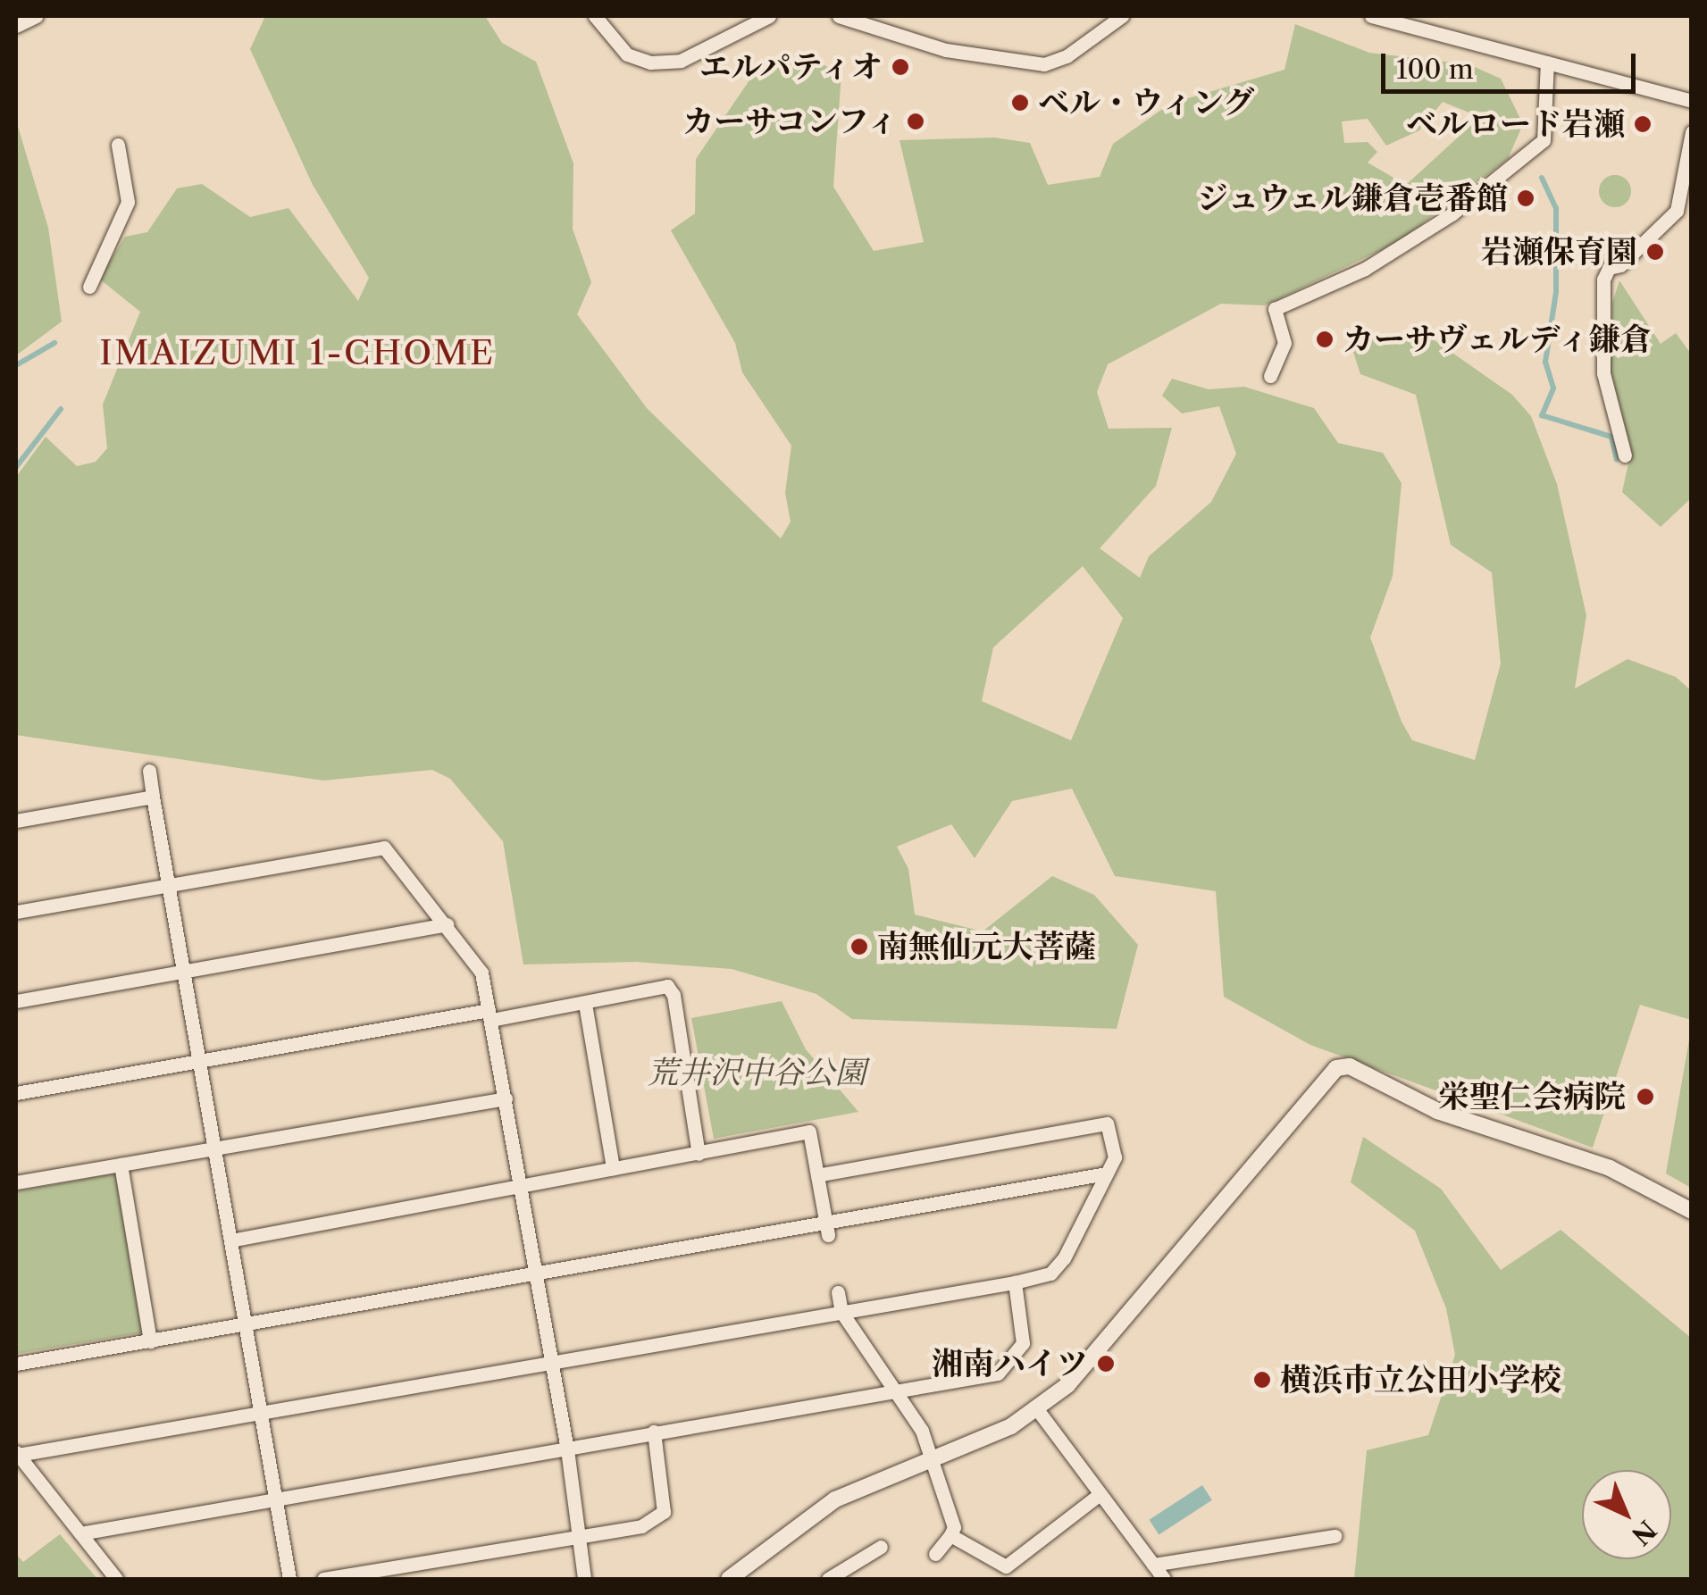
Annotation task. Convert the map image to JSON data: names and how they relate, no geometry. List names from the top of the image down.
{
  "districts": ["IMAIZUMI 1-CHOME"],
  "parks": ["荒井沢中谷公園"],
  "places": [
    "エルパティオ",
    "ベル・ウィング",
    "カーサコンフィ",
    "ベルロード岩瀬",
    "ジュウェル鎌倉壱番館",
    "岩瀬保育園",
    "カーサヴェルディ鎌倉",
    "南無仙元大菩薩",
    "栄聖仁会病院",
    "湘南ハイツ",
    "横浜市立公田小学校"
  ],
  "scale_bar": "100 m",
  "north": "bottom right"
}
